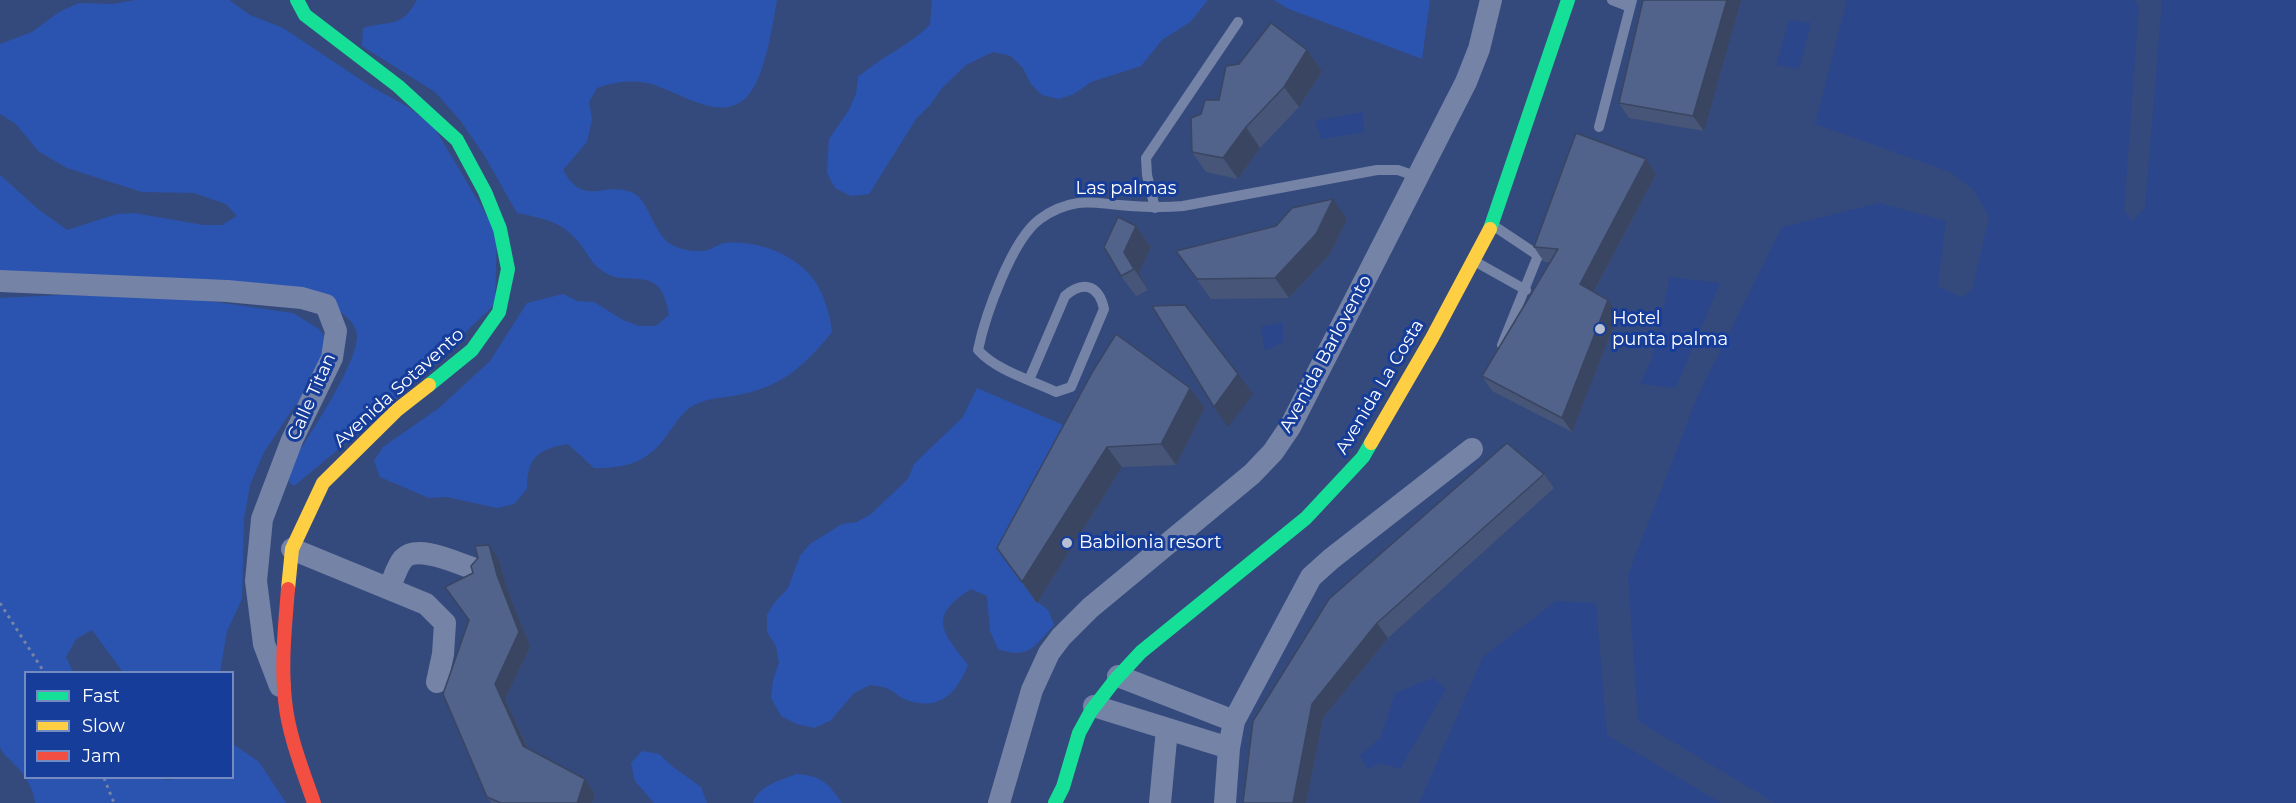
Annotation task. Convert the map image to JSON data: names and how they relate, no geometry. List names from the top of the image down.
{
  "streets": {
    "street": [
      "Avenida Barlovento",
      "Avenida La Costa",
      "Avenida Sotavento",
      "Calle Titan"
    ],
    "lane": ["Las palmas"]
  },
  "crossings": [
    ["Las palmas", "Avenida Barlovento"],
    ["Avenida Sotavento", "Calle Titan"]
  ],
  "places": ["Hotel punta palma", "Babilonia resort"],
  "legend": ["Fast", "Slow", "Jam"]
}
